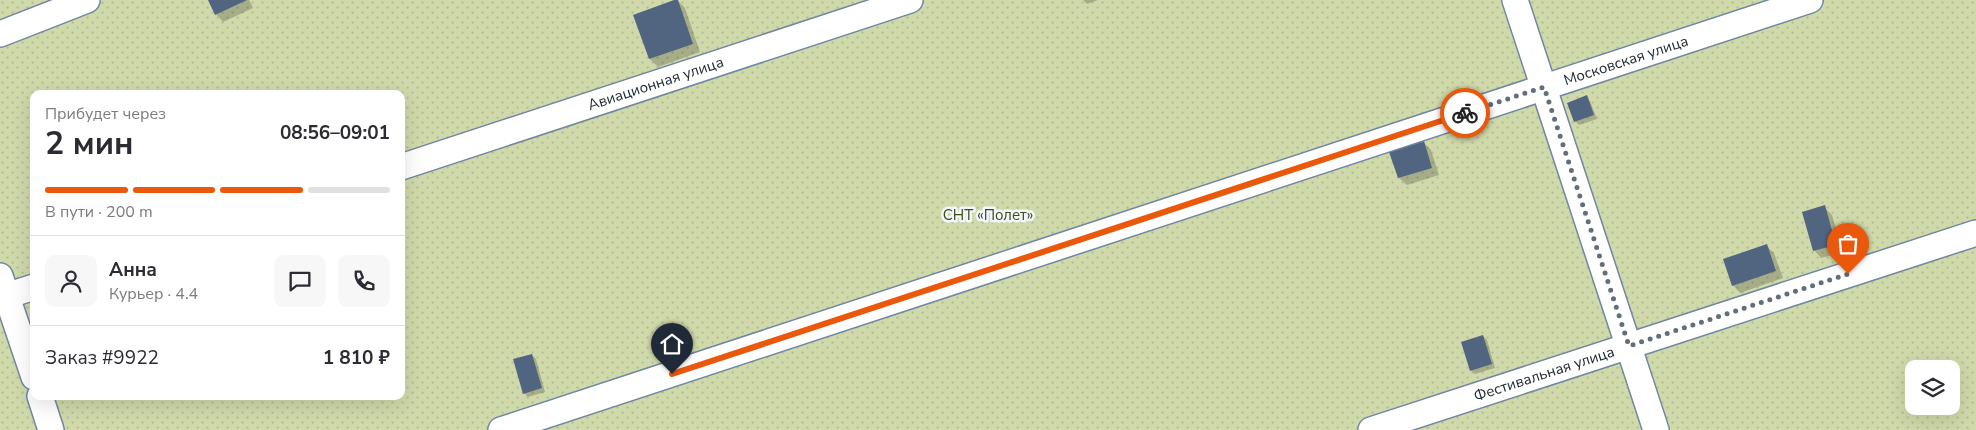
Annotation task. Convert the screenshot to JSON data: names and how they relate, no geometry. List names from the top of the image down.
{
  "streets": {
    "street": ["Московская улица", "Авиационная улица", "Фестивальная улица"]
  },
  "parks": ["СНТ «Полет»"],
  "page": {
    "heading": ["2 мин", "Прибудет через", "08:56–09:01"],
    "panel": [
      "Анна",
      "Курьер · 4.4",
      "Заказ #9922",
      "1 810 ₽"
    ],
    "bar": "В пути · 200 m"
  }
}
